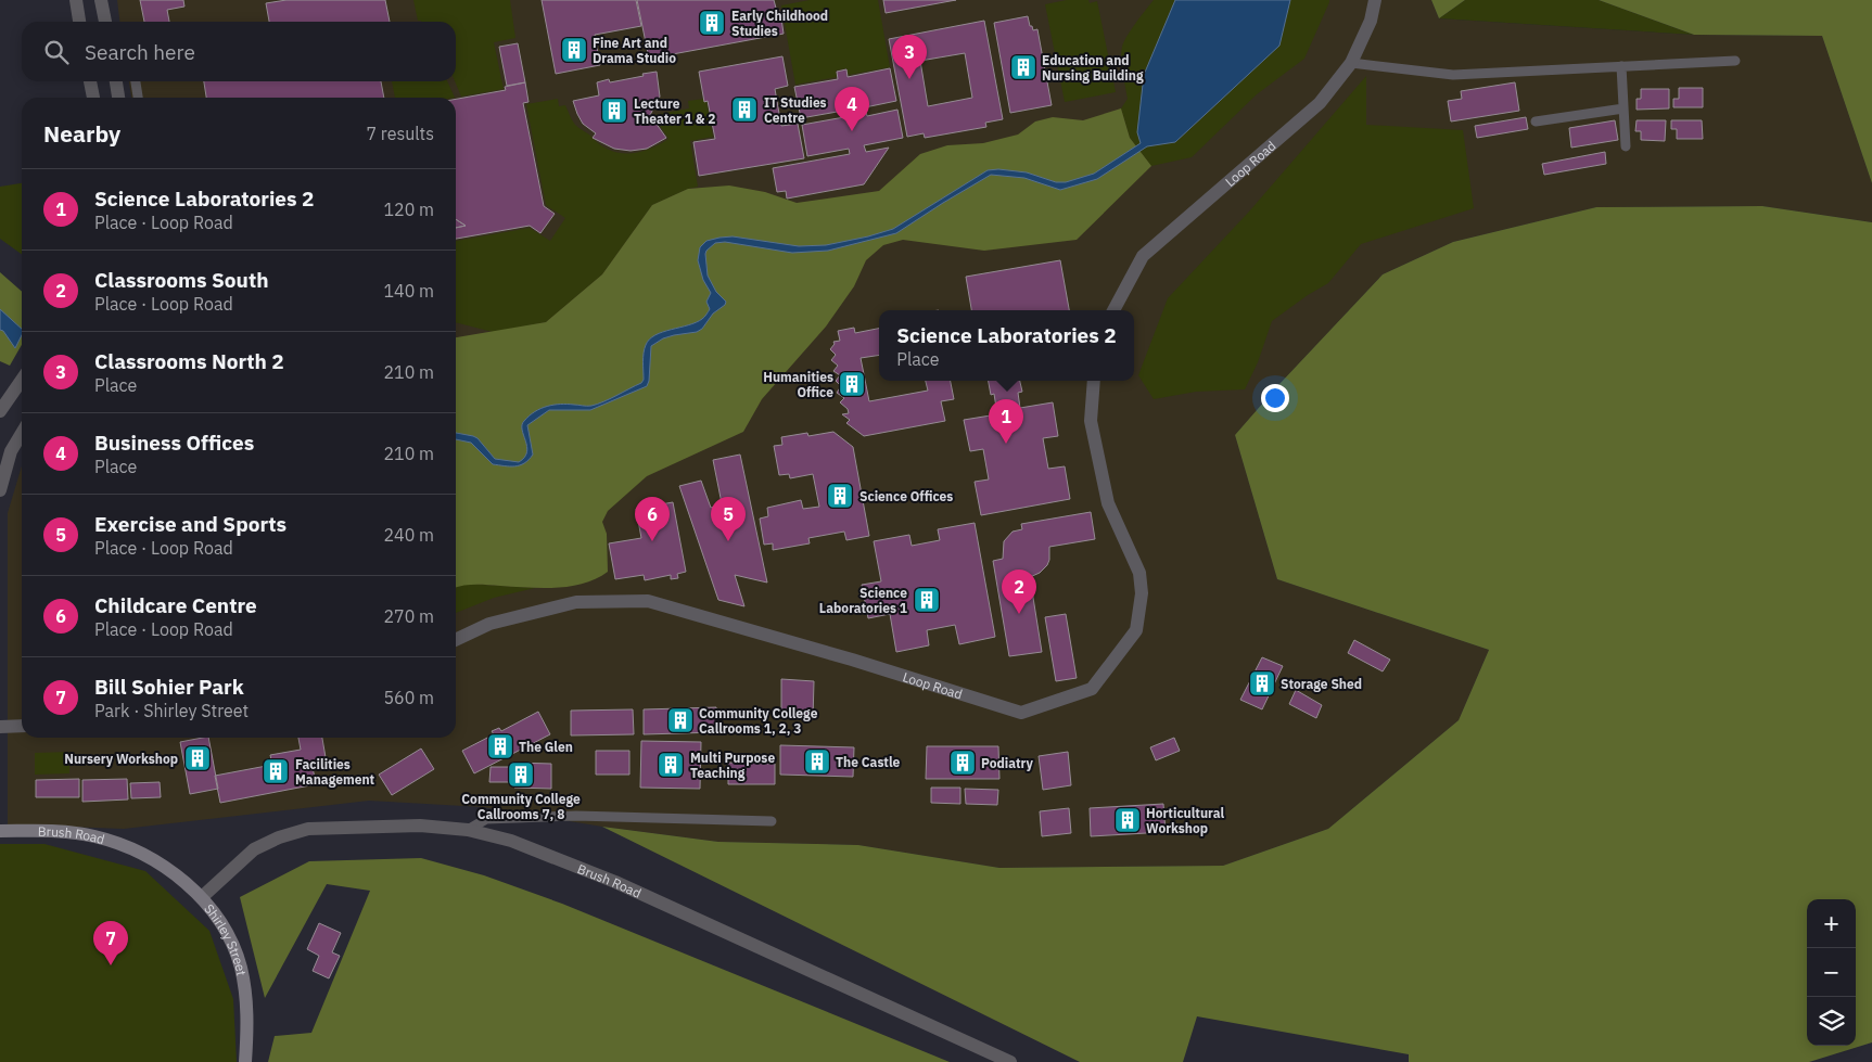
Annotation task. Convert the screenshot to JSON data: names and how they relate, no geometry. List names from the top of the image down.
{
  "streets": {
    "street": ["Loop Road", "Brush Road", "Shirley Street"]
  },
  "crossings": [
    ["Brush Road", "Shirley Street"]
  ],
  "places": {
    "building": [
      "Early Childhood Studies",
      "Fine Art and Drama Studio",
      "Education and Nursing Building",
      "IT Studies Centre",
      "Lecture Theater 1 & 2",
      "Humanities Office",
      "Science Offices",
      "Science Laboratories 1",
      "Storage Shed",
      "Community College Callrooms 1, 2, 3",
      "The Glen",
      "Nursery Workshop",
      "The Castle",
      "Podiatry",
      "Multi Purpose Teaching",
      "Facilities Management",
      "Community College Callrooms 7, 8",
      "Horticultural Workshop"
    ]
  },
  "page": {
    "search": "Search here",
    "pins": [
      "3",
      "4",
      "1",
      "5",
      "6",
      "2",
      "7"
    ],
    "heading": ["Nearby", "7 results"],
    "list": [
      {
        "mark": "1",
        "name": "Science Laboratories 2",
        "note": "Place · Loop Road",
        "value": "120 m"
      },
      {
        "mark": "2",
        "name": "Classrooms South",
        "note": "Place · Loop Road",
        "value": "140 m"
      },
      {
        "mark": "3",
        "name": "Classrooms North 2",
        "note": "Place",
        "value": "210 m"
      },
      {
        "mark": "4",
        "name": "Business Offices",
        "note": "Place",
        "value": "210 m"
      },
      {
        "mark": "5",
        "name": "Exercise and Sports",
        "note": "Place · Loop Road",
        "value": "240 m"
      },
      {
        "mark": "6",
        "name": "Childcare Centre",
        "note": "Place · Loop Road",
        "value": "270 m"
      },
      {
        "mark": "7",
        "name": "Bill Sohier Park",
        "note": "Park · Shirley Street",
        "value": "560 m"
      }
    ],
    "popup": ["Science Laboratories 2", "Place"],
    "map_buttons": ["+", "−"]
  }
}
